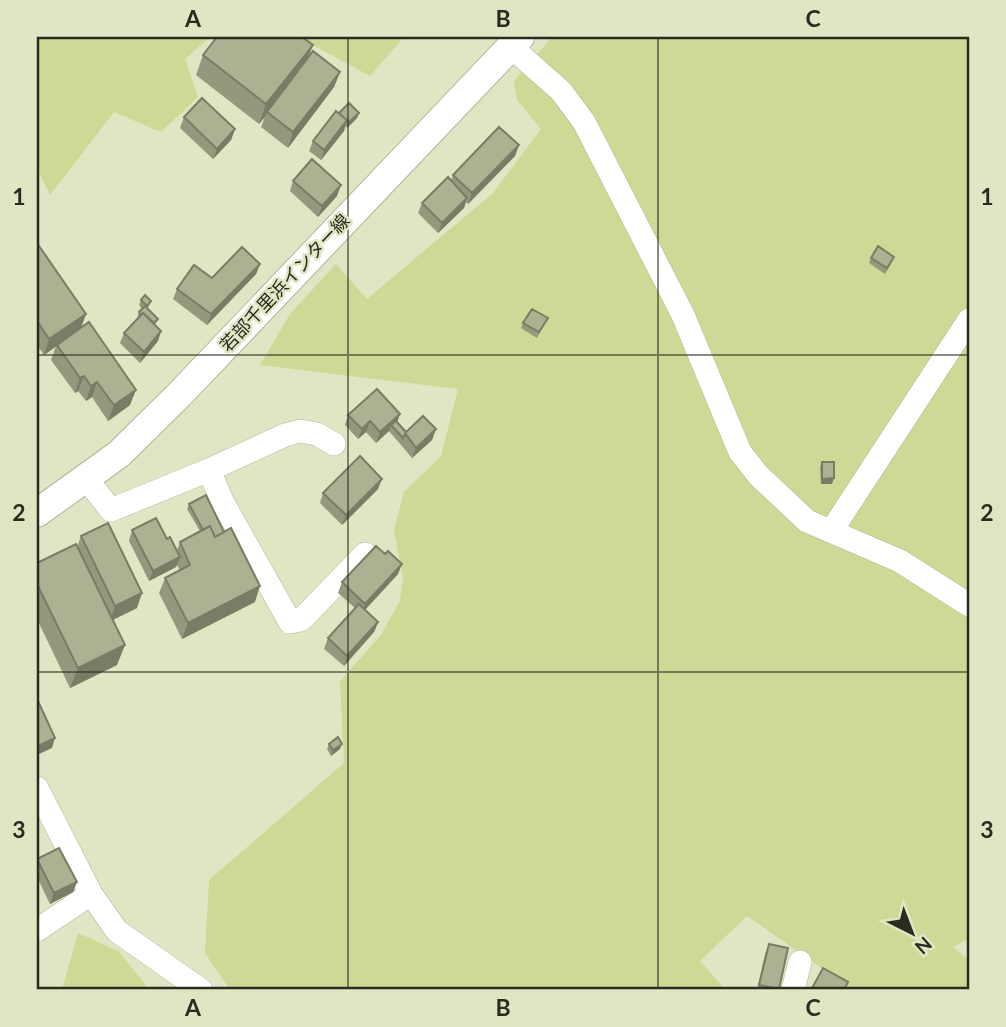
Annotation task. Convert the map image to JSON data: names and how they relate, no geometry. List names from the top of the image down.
{
  "streets": {
    "main road": ["若部千里浜インター線"]
  },
  "north": "bottom right",
  "grid": {
    "columns": ["A", "B", "C"],
    "rows": ["1", "2", "3"]
  }
}
